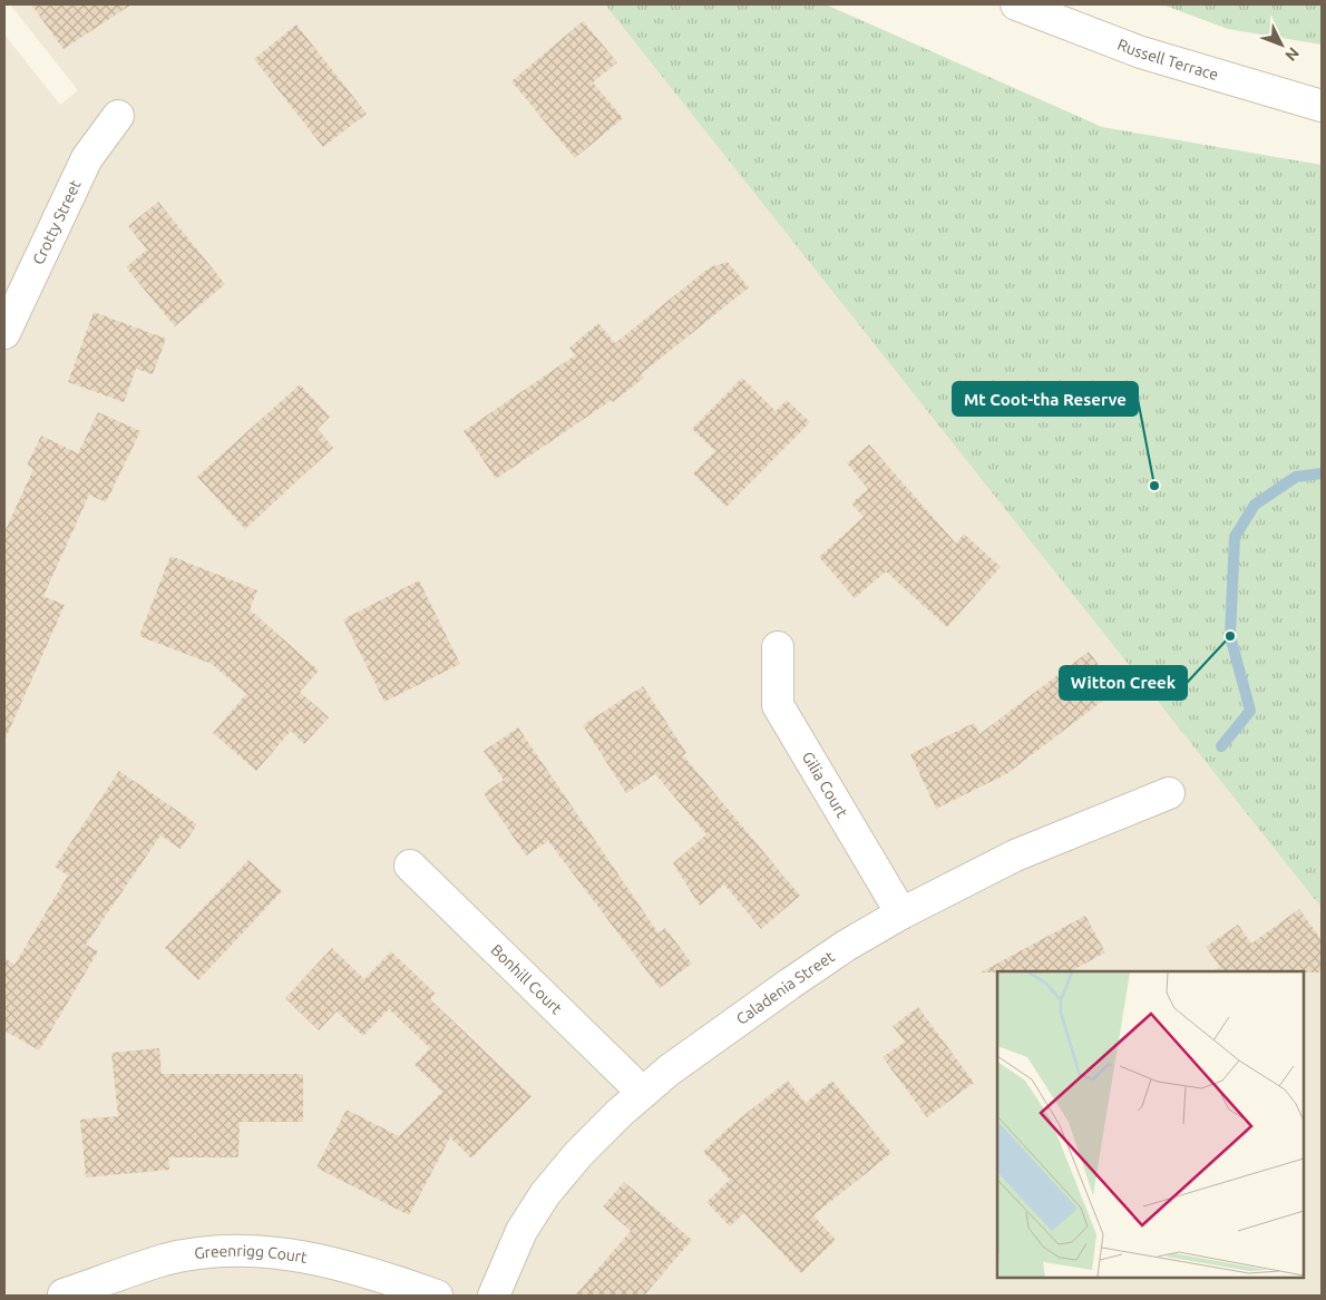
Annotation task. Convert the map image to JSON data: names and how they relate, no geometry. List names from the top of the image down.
{
  "streets": {
    "street": [
      "Russell Terrace",
      "Crotty Street",
      "Gilia Court",
      "Bonhill Court",
      "Caladenia Street",
      "Greenrigg Court"
    ]
  },
  "crossings": [
    ["Gilia Court", "Caladenia Street"],
    ["Bonhill Court", "Caladenia Street"]
  ],
  "places": ["Mt Coot-tha Reserve", "Witton Creek"],
  "north": "bottom right"
}
